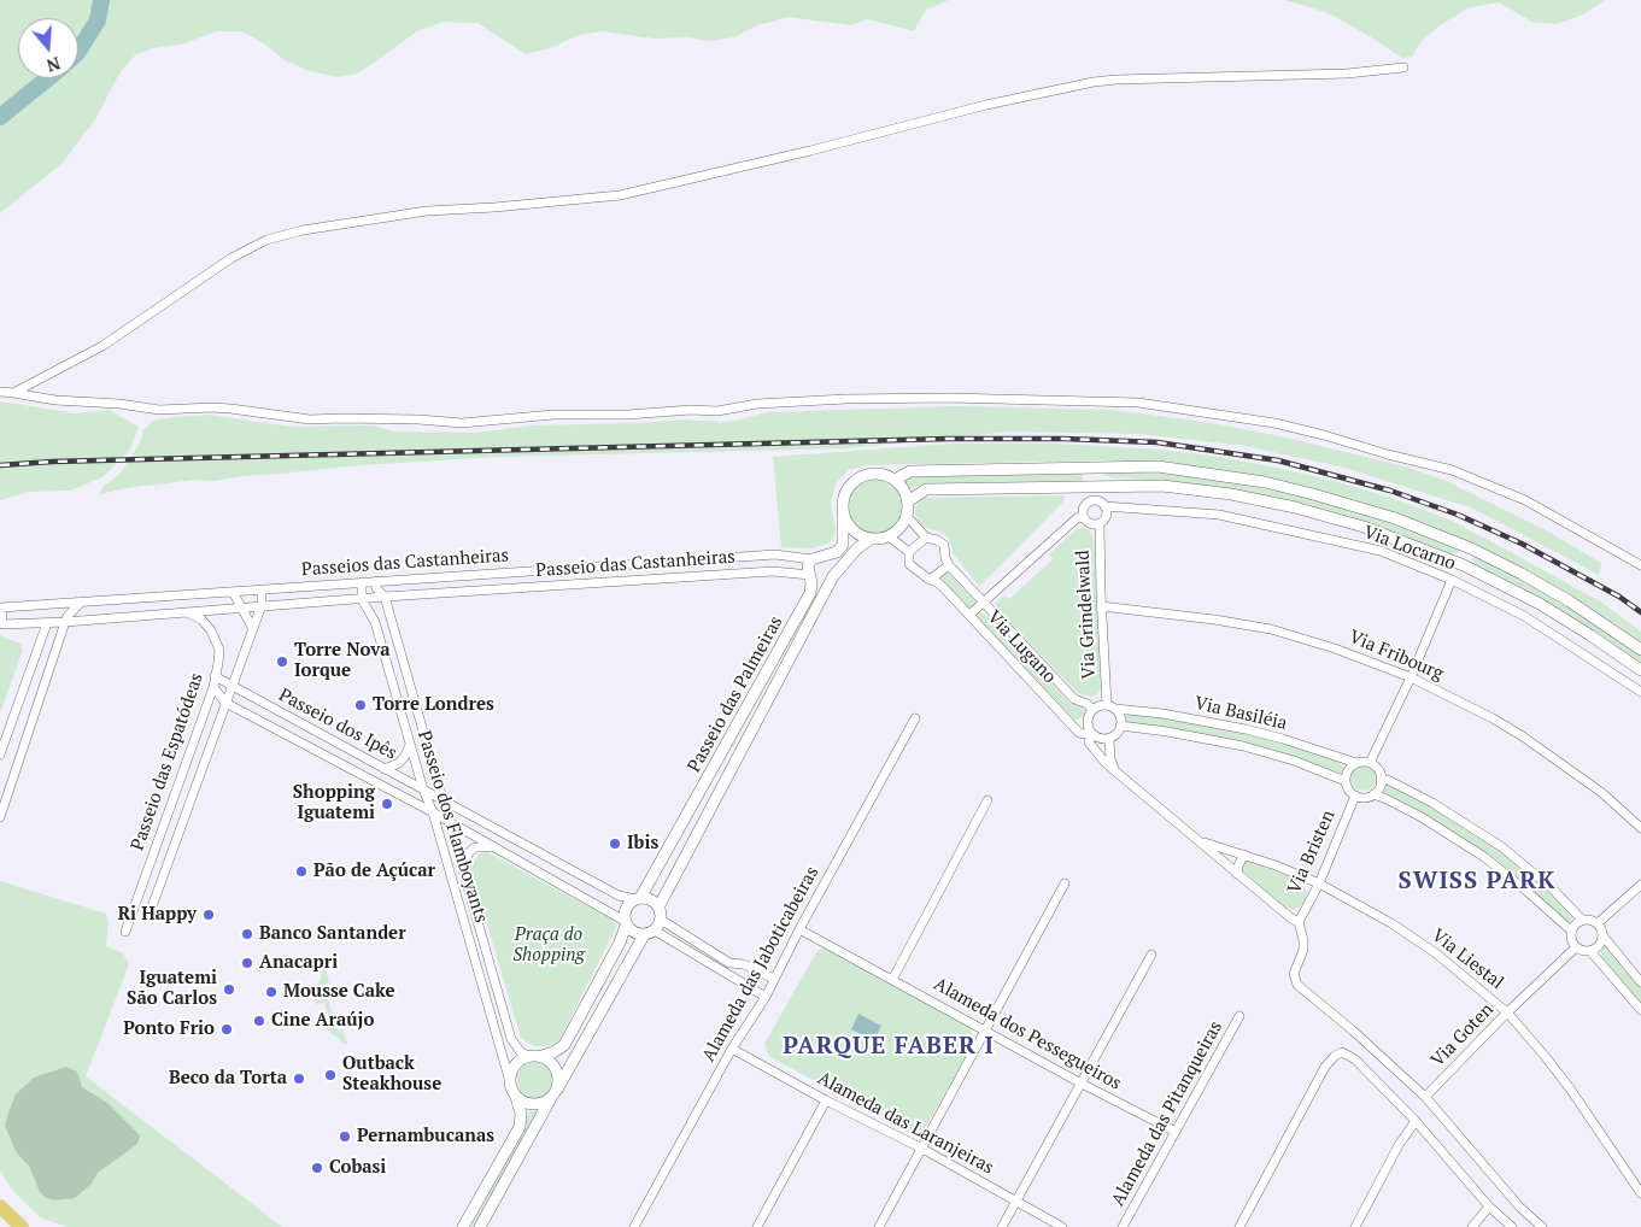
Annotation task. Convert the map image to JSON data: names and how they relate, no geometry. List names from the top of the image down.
{
  "streets": {
    "street": [
      "Via Locarno",
      "Passeios das Castanheiras",
      "Passeio das Castanheiras",
      "Via Grindelwald",
      "Via Lugano",
      "Via Fribourg",
      "Passeio das Palmeiras",
      "Via Basiléia",
      "Passeio dos Ipês",
      "Passeio das Espatódeas",
      "Passeio dos Flamboyants",
      "Via Bristen",
      "Via Liestal",
      "Alameda das Jaboticabeiras",
      "Alameda dos Pessegueiros",
      "Via Goten",
      "Alameda das Pitanqueiras",
      "Alameda das Laranjeiras"
    ]
  },
  "crossings": [
    ["Via Locarno", "Via Grindelwald"],
    ["Passeios das Castanheiras", "Passeio das Castanheiras"],
    ["Passeios das Castanheiras", "Passeio das Palmeiras"],
    ["Passeios das Castanheiras", "Passeio dos Flamboyants"],
    ["Passeio das Castanheiras", "Passeio das Palmeiras"],
    ["Passeio das Castanheiras", "Passeio das Espatódeas"],
    ["Passeio das Castanheiras", "Passeio dos Flamboyants"],
    ["Via Grindelwald", "Via Lugano"],
    ["Via Grindelwald", "Via Fribourg"],
    ["Via Grindelwald", "Via Basiléia"],
    ["Via Lugano", "Passeio das Palmeiras"],
    ["Via Lugano", "Via Basiléia"],
    ["Passeio das Palmeiras", "Passeio dos Ipês"],
    ["Via Basiléia", "Via Bristen"],
    ["Passeio dos Ipês", "Passeio das Espatódeas"],
    ["Passeio dos Ipês", "Passeio dos Flamboyants"],
    ["Via Bristen", "Via Liestal"],
    ["Via Liestal", "Via Goten"],
    ["Alameda das Jaboticabeiras", "Alameda dos Pessegueiros"],
    ["Alameda das Jaboticabeiras", "Alameda das Laranjeiras"],
    ["Alameda dos Pessegueiros", "Alameda das Pitanqueiras"]
  ],
  "districts": ["SWISS PARK", "PARQUE FABER I"],
  "parks": ["Praça do Shopping"],
  "places": [
    "Torre Nova Iorque",
    "Torre Londres",
    "Shopping Iguatemi",
    "Ibis",
    "Pão de Açúcar",
    "Ri Happy",
    "Banco Santander",
    "Anacapri",
    "Iguatemi São Carlos",
    "Mousse Cake",
    "Cine Araújo",
    "Ponto Frio",
    "Outback Steakhouse",
    "Beco da Torta",
    "Pernambucanas",
    "Cobasi"
  ],
  "north": "bottom"
}
